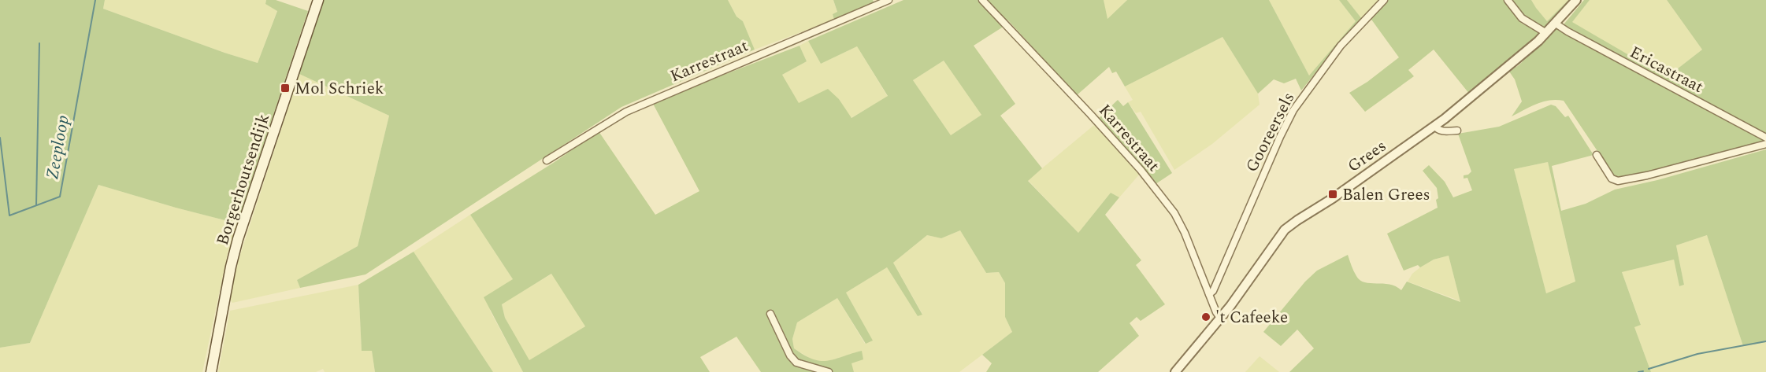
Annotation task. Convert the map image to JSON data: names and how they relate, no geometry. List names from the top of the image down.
{
  "streets": {
    "main road": ["Borgerhoutsendijk"],
    "street": [
      "Karrestraat",
      "Ericastraat",
      "Gooreersels",
      "Grees"
    ]
  },
  "crossings": [
    ["Karrestraat", "Gooreersels"],
    ["Karrestraat", "Grees"],
    ["Ericastraat", "Grees"]
  ],
  "water": ["Zeeploop"],
  "places": {
    "transit": ["Mol Schriek", "Balen Grees"],
    "other": ["'t Cafeeke"]
  }
}
